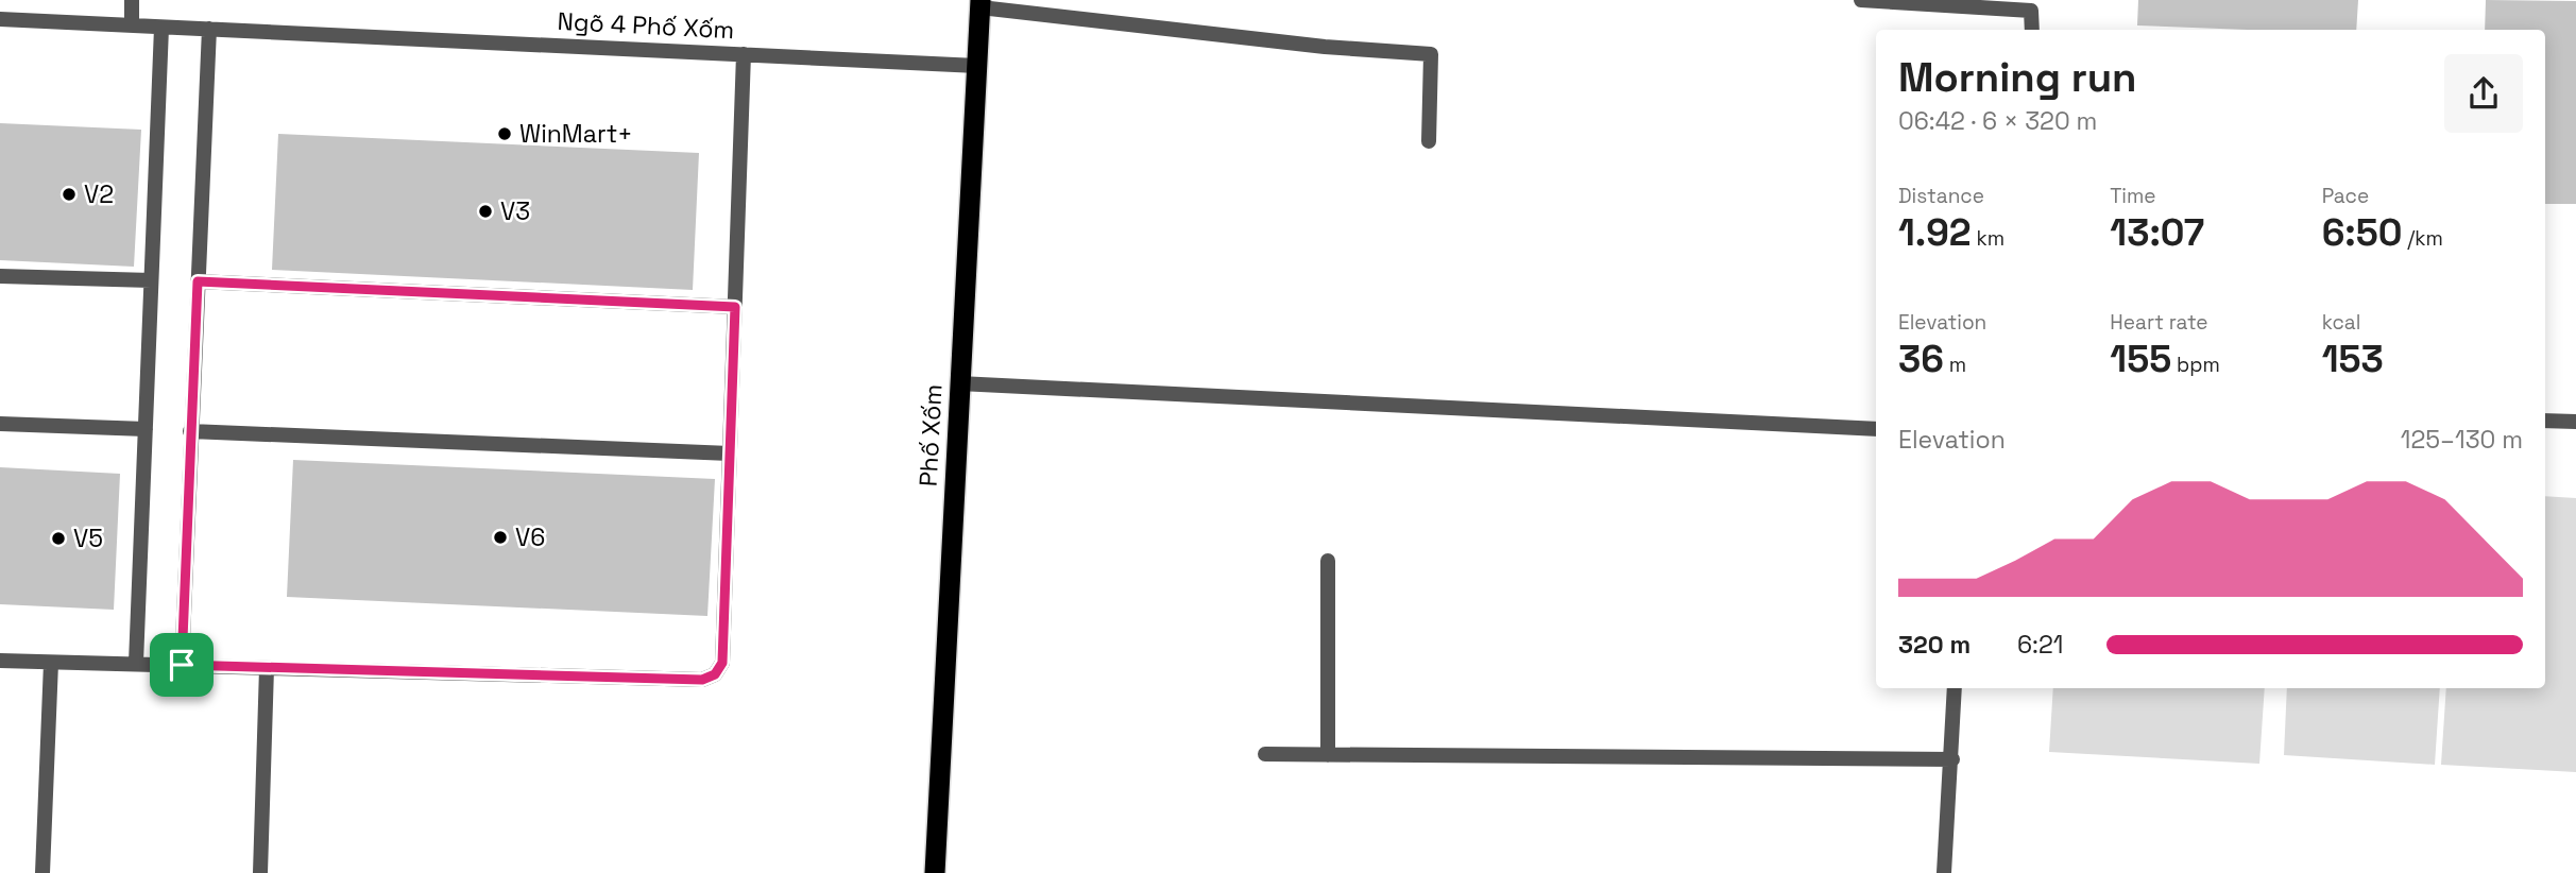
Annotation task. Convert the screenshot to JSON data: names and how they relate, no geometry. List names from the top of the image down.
{
  "streets": {
    "highway": ["Phố Xốm"],
    "lane": ["Ngõ 4 Phố Xốm"]
  },
  "crossings": [
    ["Ngõ 4 Phố Xốm", "Phố Xốm"]
  ],
  "places": [
    "WinMart+",
    "V2",
    "V3",
    "V6",
    "V5"
  ],
  "page": {
    "heading": ["Morning run", "06:42 · 6 × 320 m"],
    "stats": [
      ["Distance", "1.92 km"],
      ["Time", "13:07"],
      ["Pace", "6:50 /km"],
      ["Elevation", "36 m"],
      ["Heart rate", "155 bpm"],
      ["kcal", "153"]
    ],
    "chart": ["Elevation", "125–130 m"],
    "list": [
      {
        "name": "320 m",
        "note": "6:21"
      }
    ]
  }
}
